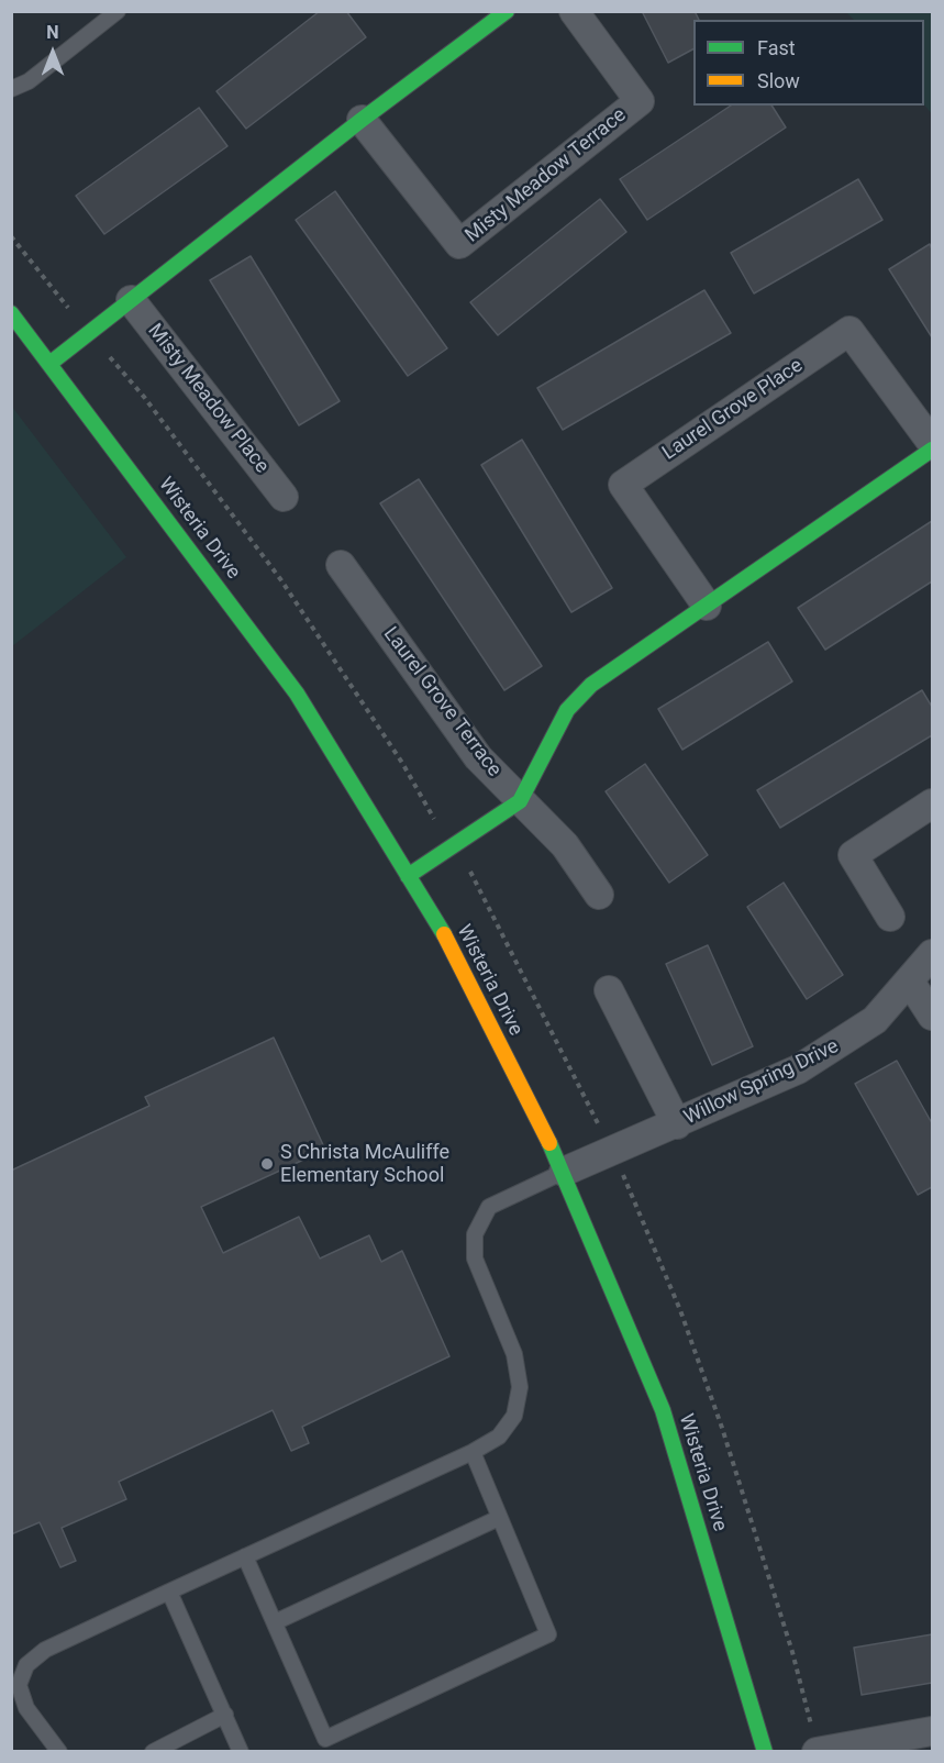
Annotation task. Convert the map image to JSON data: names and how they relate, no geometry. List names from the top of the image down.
{
  "streets": {
    "street": [
      "Misty Meadow Terrace",
      "Misty Meadow Place",
      "Laurel Grove Place",
      "Wisteria Drive",
      "Laurel Grove Terrace",
      "Willow Spring Drive"
    ]
  },
  "crossings": [
    ["Wisteria Drive", "Willow Spring Drive"]
  ],
  "places": ["S Christa McAuliffe Elementary School"],
  "legend": ["Fast", "Slow"],
  "north": "top"
}
